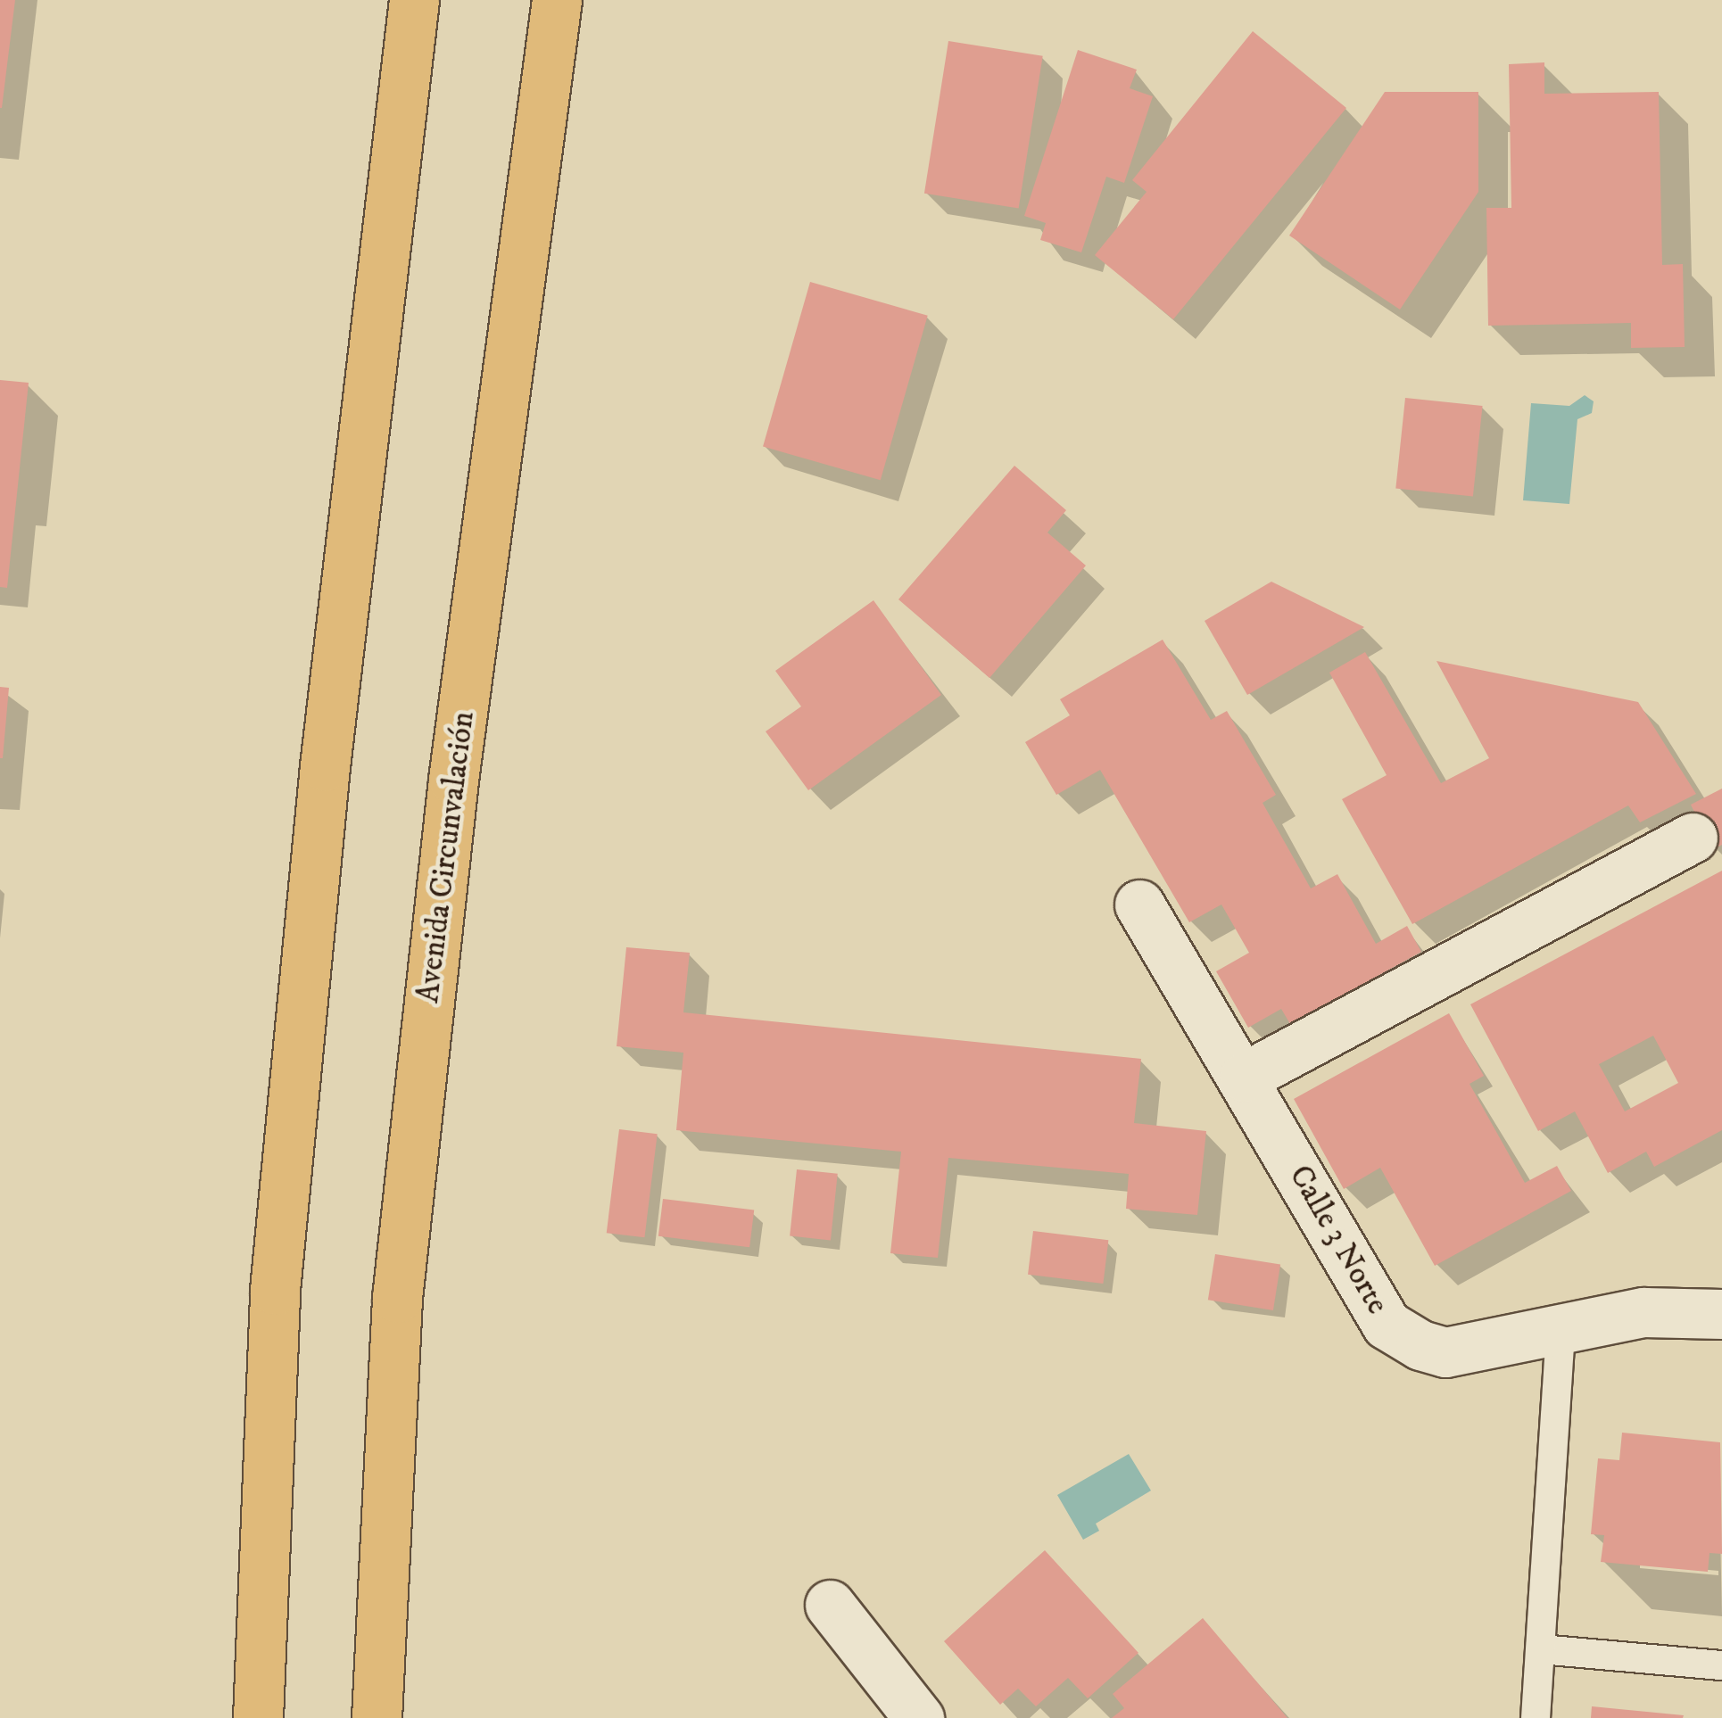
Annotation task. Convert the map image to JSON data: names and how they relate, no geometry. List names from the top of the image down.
{
  "streets": {
    "main road": ["Avenida Circunvalación"],
    "street": ["Calle 3 Norte"]
  }
}
